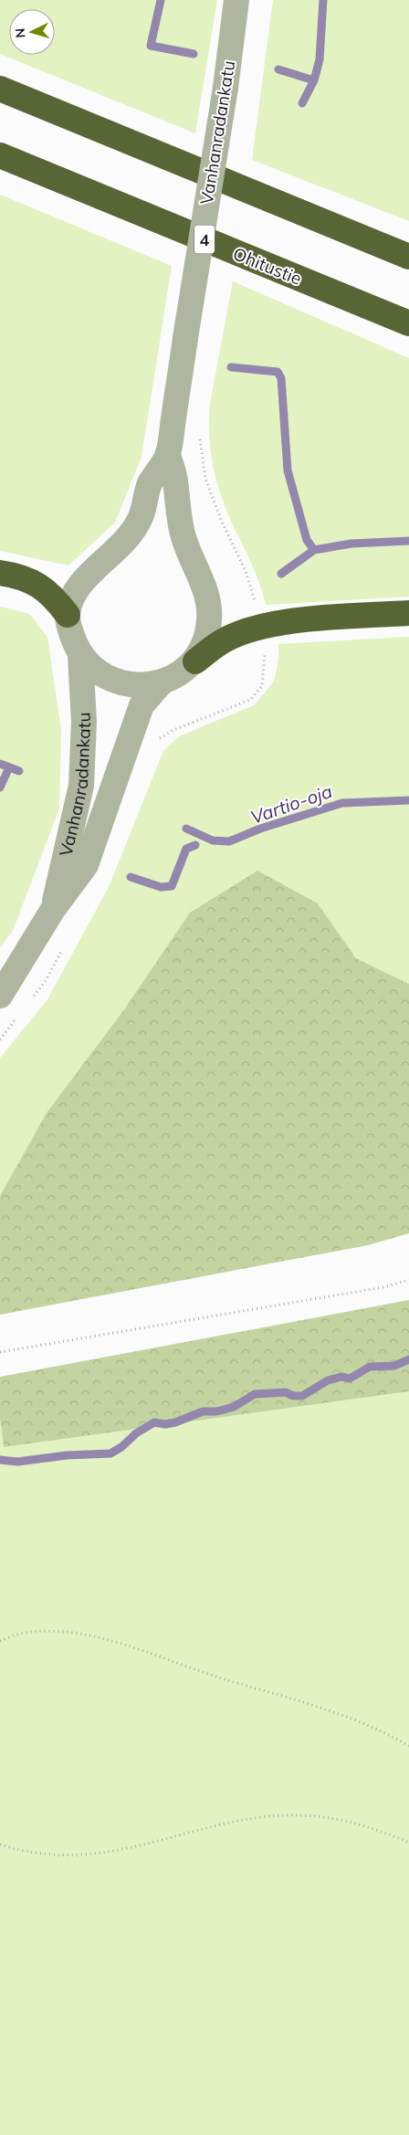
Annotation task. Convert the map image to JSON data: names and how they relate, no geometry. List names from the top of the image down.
{
  "streets": {
    "highway": ["4", "Ohitustie"],
    "street": ["Vanhanradankatu"]
  },
  "water": ["Vartio-oja"],
  "north": "left"
}
